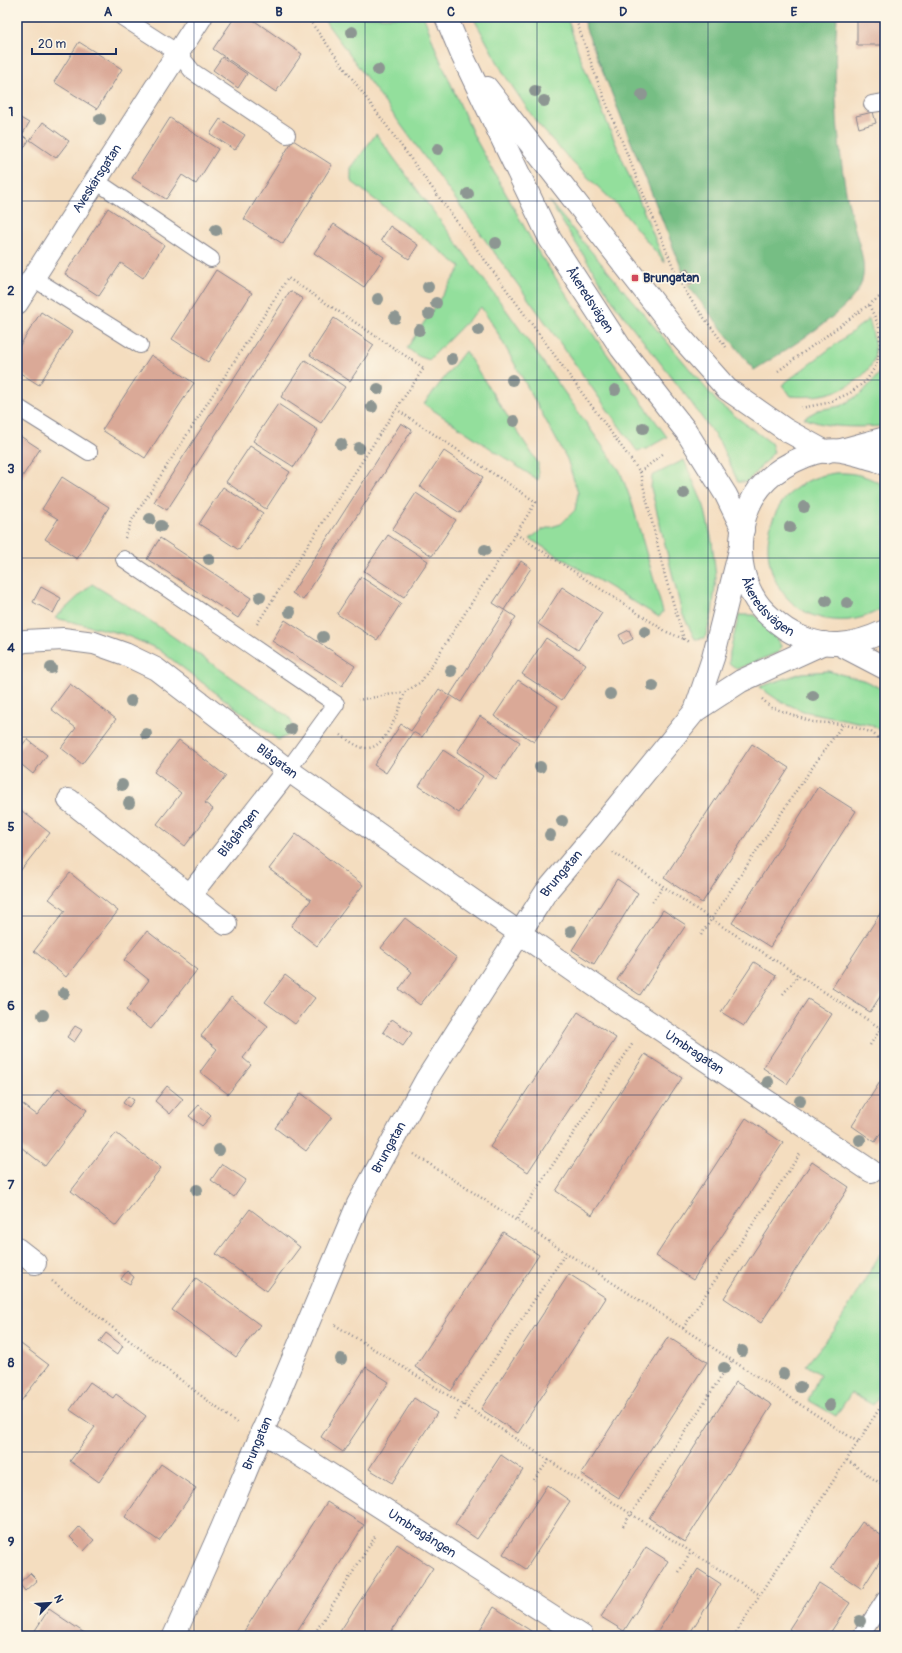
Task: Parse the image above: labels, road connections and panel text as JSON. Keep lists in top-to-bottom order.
{
  "streets": {
    "street": [
      "Aveskärsgatan",
      "Åkeredsvägen",
      "Blågatan",
      "Blågången",
      "Brungatan",
      "Umbragatan",
      "Umbragången"
    ]
  },
  "crossings": [
    ["Åkeredsvägen", "Brungatan"],
    ["Blågatan", "Blågången"],
    ["Blågatan", "Brungatan"],
    ["Blågatan", "Umbragatan"],
    ["Brungatan", "Umbragatan"],
    ["Brungatan", "Umbragången"]
  ],
  "places": {
    "transit": ["Brungatan"]
  },
  "scale_bar": "20 m",
  "north": "top right",
  "grid": {
    "columns": [
      "A",
      "B",
      "C",
      "D",
      "E"
    ],
    "rows": [
      "1",
      "2",
      "3",
      "4",
      "5",
      "6",
      "7",
      "8",
      "9"
    ]
  }
}
